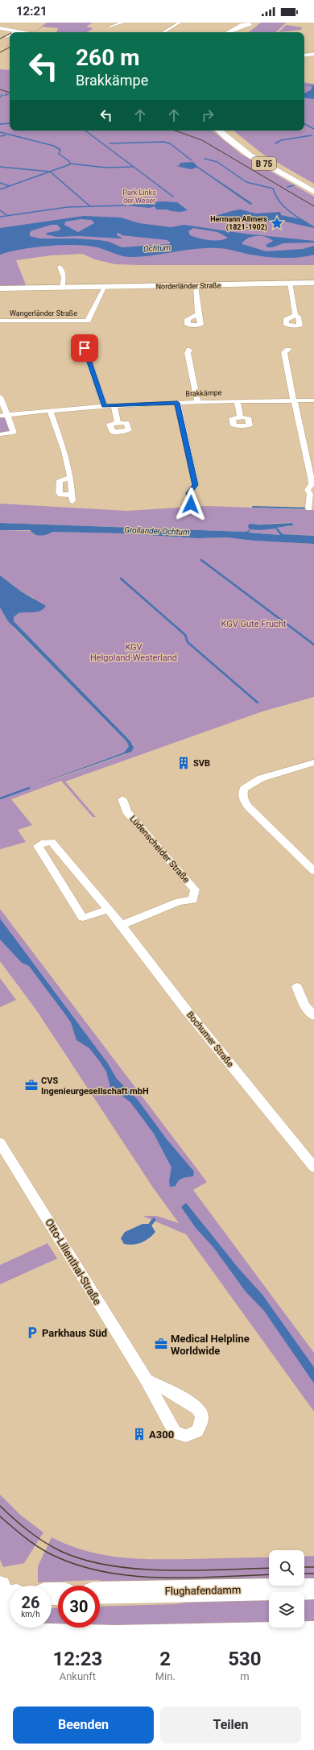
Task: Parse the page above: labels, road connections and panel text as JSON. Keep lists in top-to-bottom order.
{
  "streets": {
    "highway": ["B 75"],
    "main road": ["Flughafendamm"],
    "street": [
      "Norderländer Straße",
      "Wangerländer Straße",
      "Brakkämpe",
      "Lüdenscheider Straße",
      "Bochumer Straße",
      "Otto-Lilienthal-Straße"
    ]
  },
  "crossings": [
    ["Norderländer Straße", "Wangerländer Straße"],
    ["Lüdenscheider Straße", "Bochumer Straße"]
  ],
  "water": ["Ochtum", "Grollander Ochtum"],
  "parks": ["Park Links der Weser", "KGV Gute Frucht", "KGV Helgoland-Westerland"],
  "places": {
    "place": ["Hermann Allmers (1821-1902)"],
    "building": ["SVB", "A300"],
    "office": ["CVS Ingenieurgesellschaft mbH", "Medical Helpline Worldwide"],
    "parking": ["Parkhaus Süd"]
  },
  "page": {
    "status": "12:21",
    "turn": ["260 m", "Brakkämpe"],
    "speed": "26 km/h",
    "limit": "30",
    "eta": [
      "12:23",
      "Ankunft",
      "2",
      "Min.",
      "530",
      "m"
    ],
    "buttons": ["Beenden", "Teilen"]
  }
}
